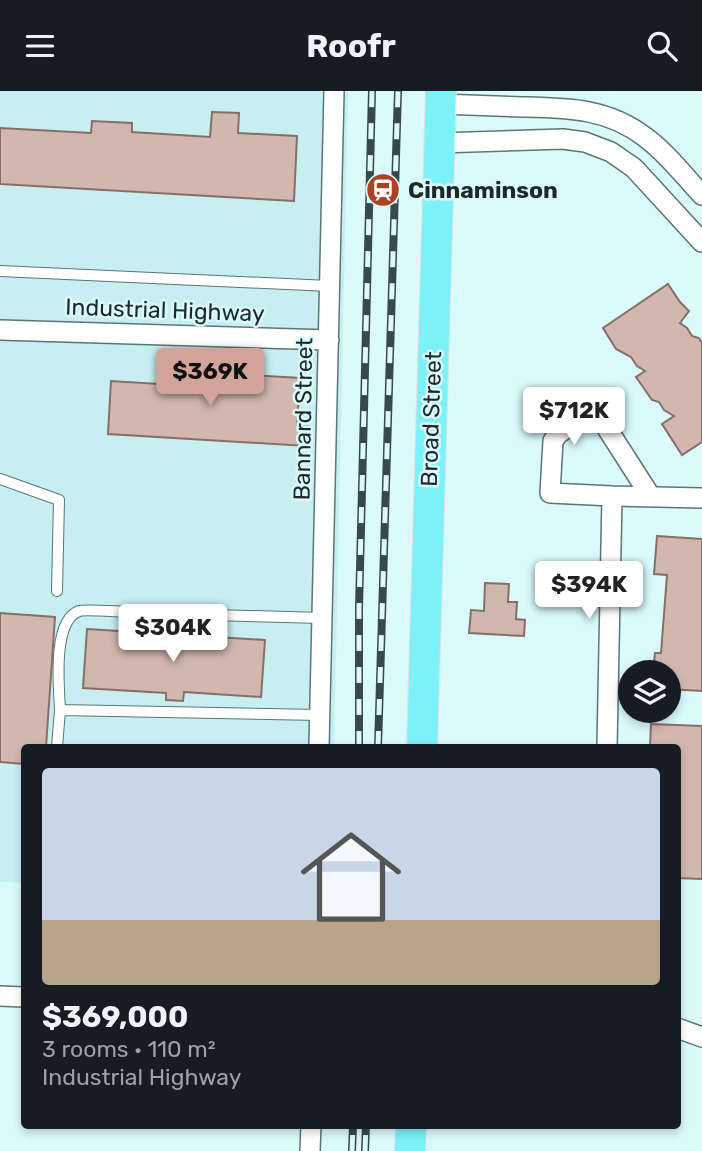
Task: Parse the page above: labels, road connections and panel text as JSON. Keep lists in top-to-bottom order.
{
  "streets": {
    "main road": ["Broad Street"],
    "street": ["Industrial Highway", "Bannard Street"]
  },
  "crossings": [
    ["Industrial Highway", "Bannard Street"]
  ],
  "places": {
    "station": ["Cinnaminson"]
  },
  "page": {
    "header": "Roofr",
    "price": [
      "$369K",
      "$712K",
      "$394K",
      "$304K"
    ],
    "list": [
      {
        "name": "$369,000",
        "note": "3 rooms · 110 m² · Industrial Highway"
      }
    ]
  }
}
